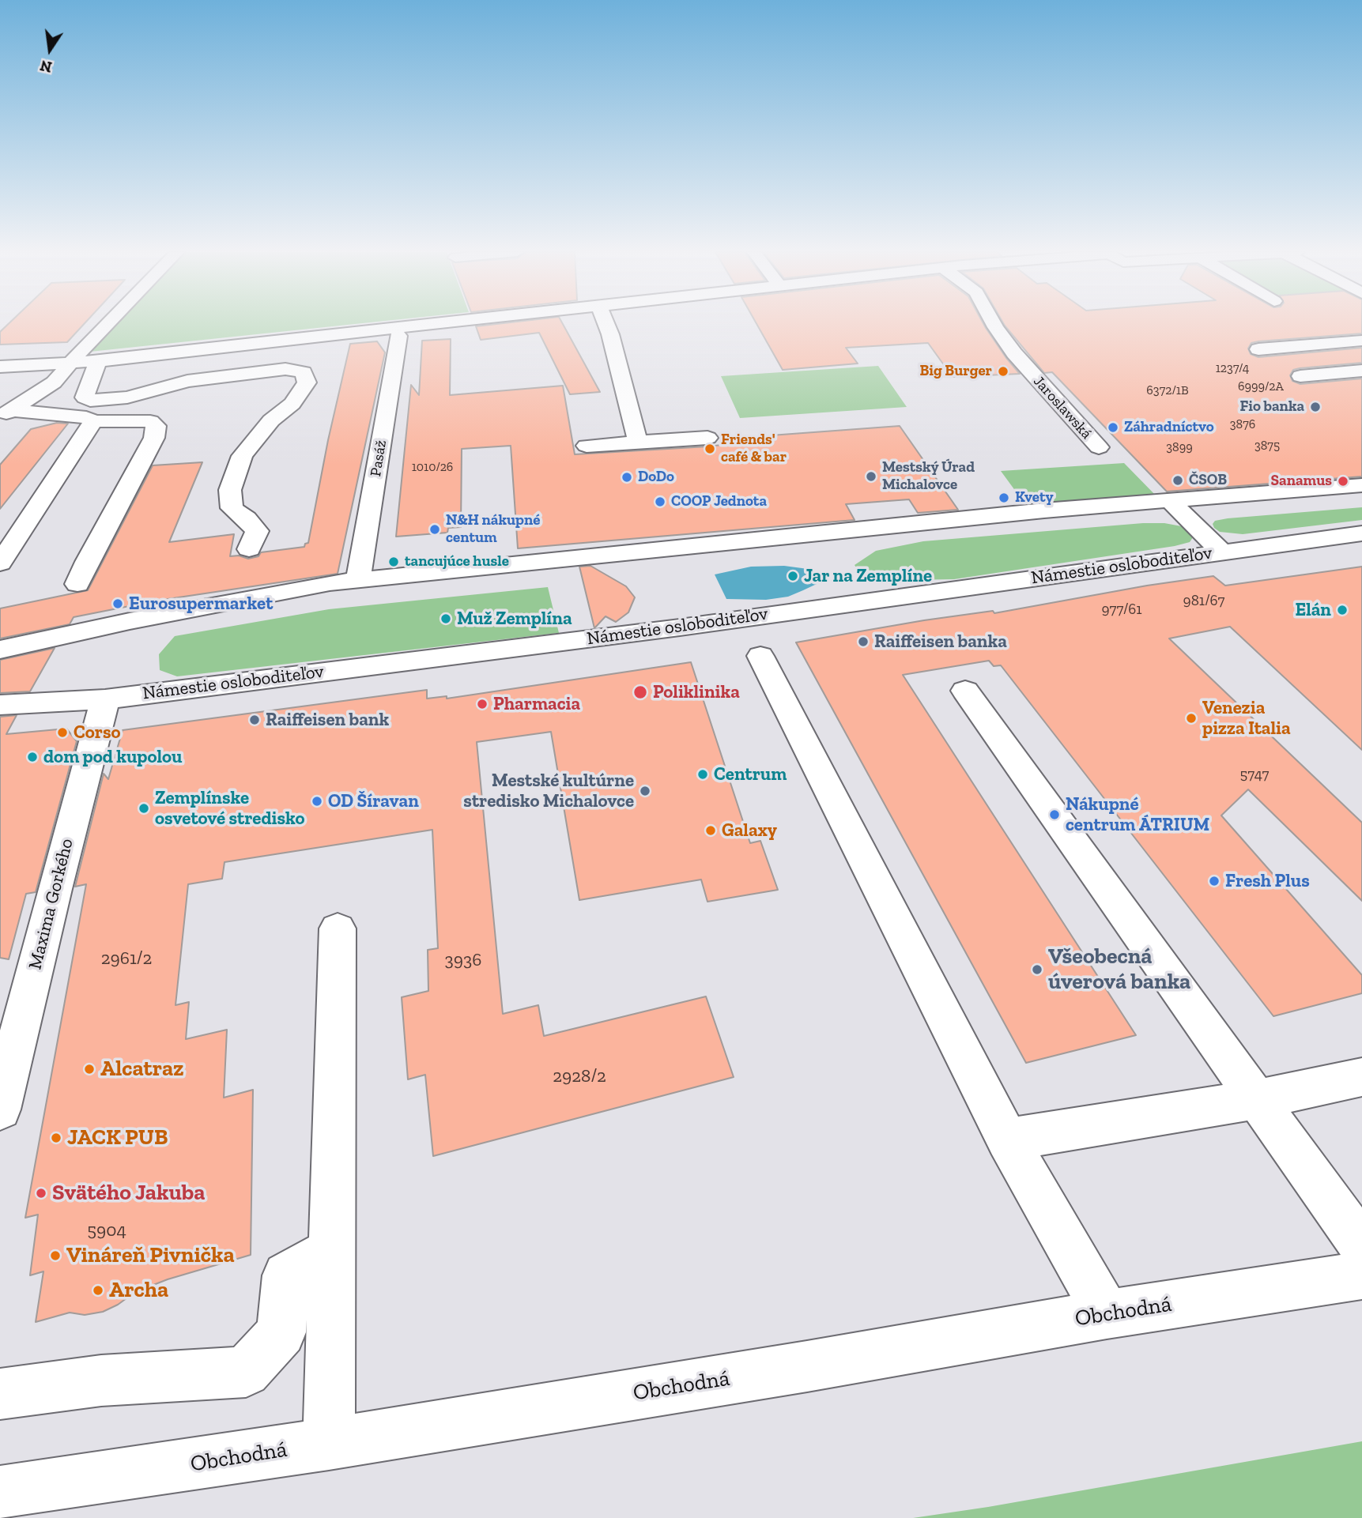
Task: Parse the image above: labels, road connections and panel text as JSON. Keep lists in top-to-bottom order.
{
  "streets": {
    "street": [
      "Jaroslawská",
      "Pasáž",
      "Námestie osloboditeľov",
      "Maxima Gorkého",
      "Obchodná"
    ]
  },
  "crossings": [
    ["Námestie osloboditeľov", "Maxima Gorkého"]
  ],
  "places": [
    "Big Burger",
    "Fio banka",
    "Záhradníctvo",
    "Friends' café & bar",
    "Mestský Úrad Michalovce",
    "DoDo",
    "ČSOB",
    "Sanamus",
    "Kvety",
    "COOP Jednota",
    "N&H nákupné centum",
    "tancujúce husle",
    "Jar na Zemplíne",
    "Eurosupermarket",
    "Elán",
    "Muž Zemplína",
    "Raiffeisen banka",
    "Poliklinika",
    "Pharmacia",
    "Venezia pizza Italia",
    "Raiffeisen bank",
    "Corso",
    "dom pod kupolou",
    "Centrum",
    "Mestské kultúrne stredisko Michalovce",
    "OD Šíravan",
    "Zemplínske osvetové stredisko",
    "Nákupné centrum ÁTRIUM",
    "Galaxy",
    "Fresh Plus",
    "Všeobecná úverová banka",
    "Alcatraz",
    "JACK PUB",
    "Svätého Jakuba",
    "Vináreň Pivnička",
    "Archa"
  ],
  "house_numbers": [
    "1237/4",
    "6999/2A",
    "6372/1B",
    "3876",
    "3875",
    "3899",
    "1010/26",
    "981/67",
    "977/61",
    "5747",
    "2961/2",
    "3936",
    "2928/2",
    "5904"
  ],
  "north": "bottom"
}
